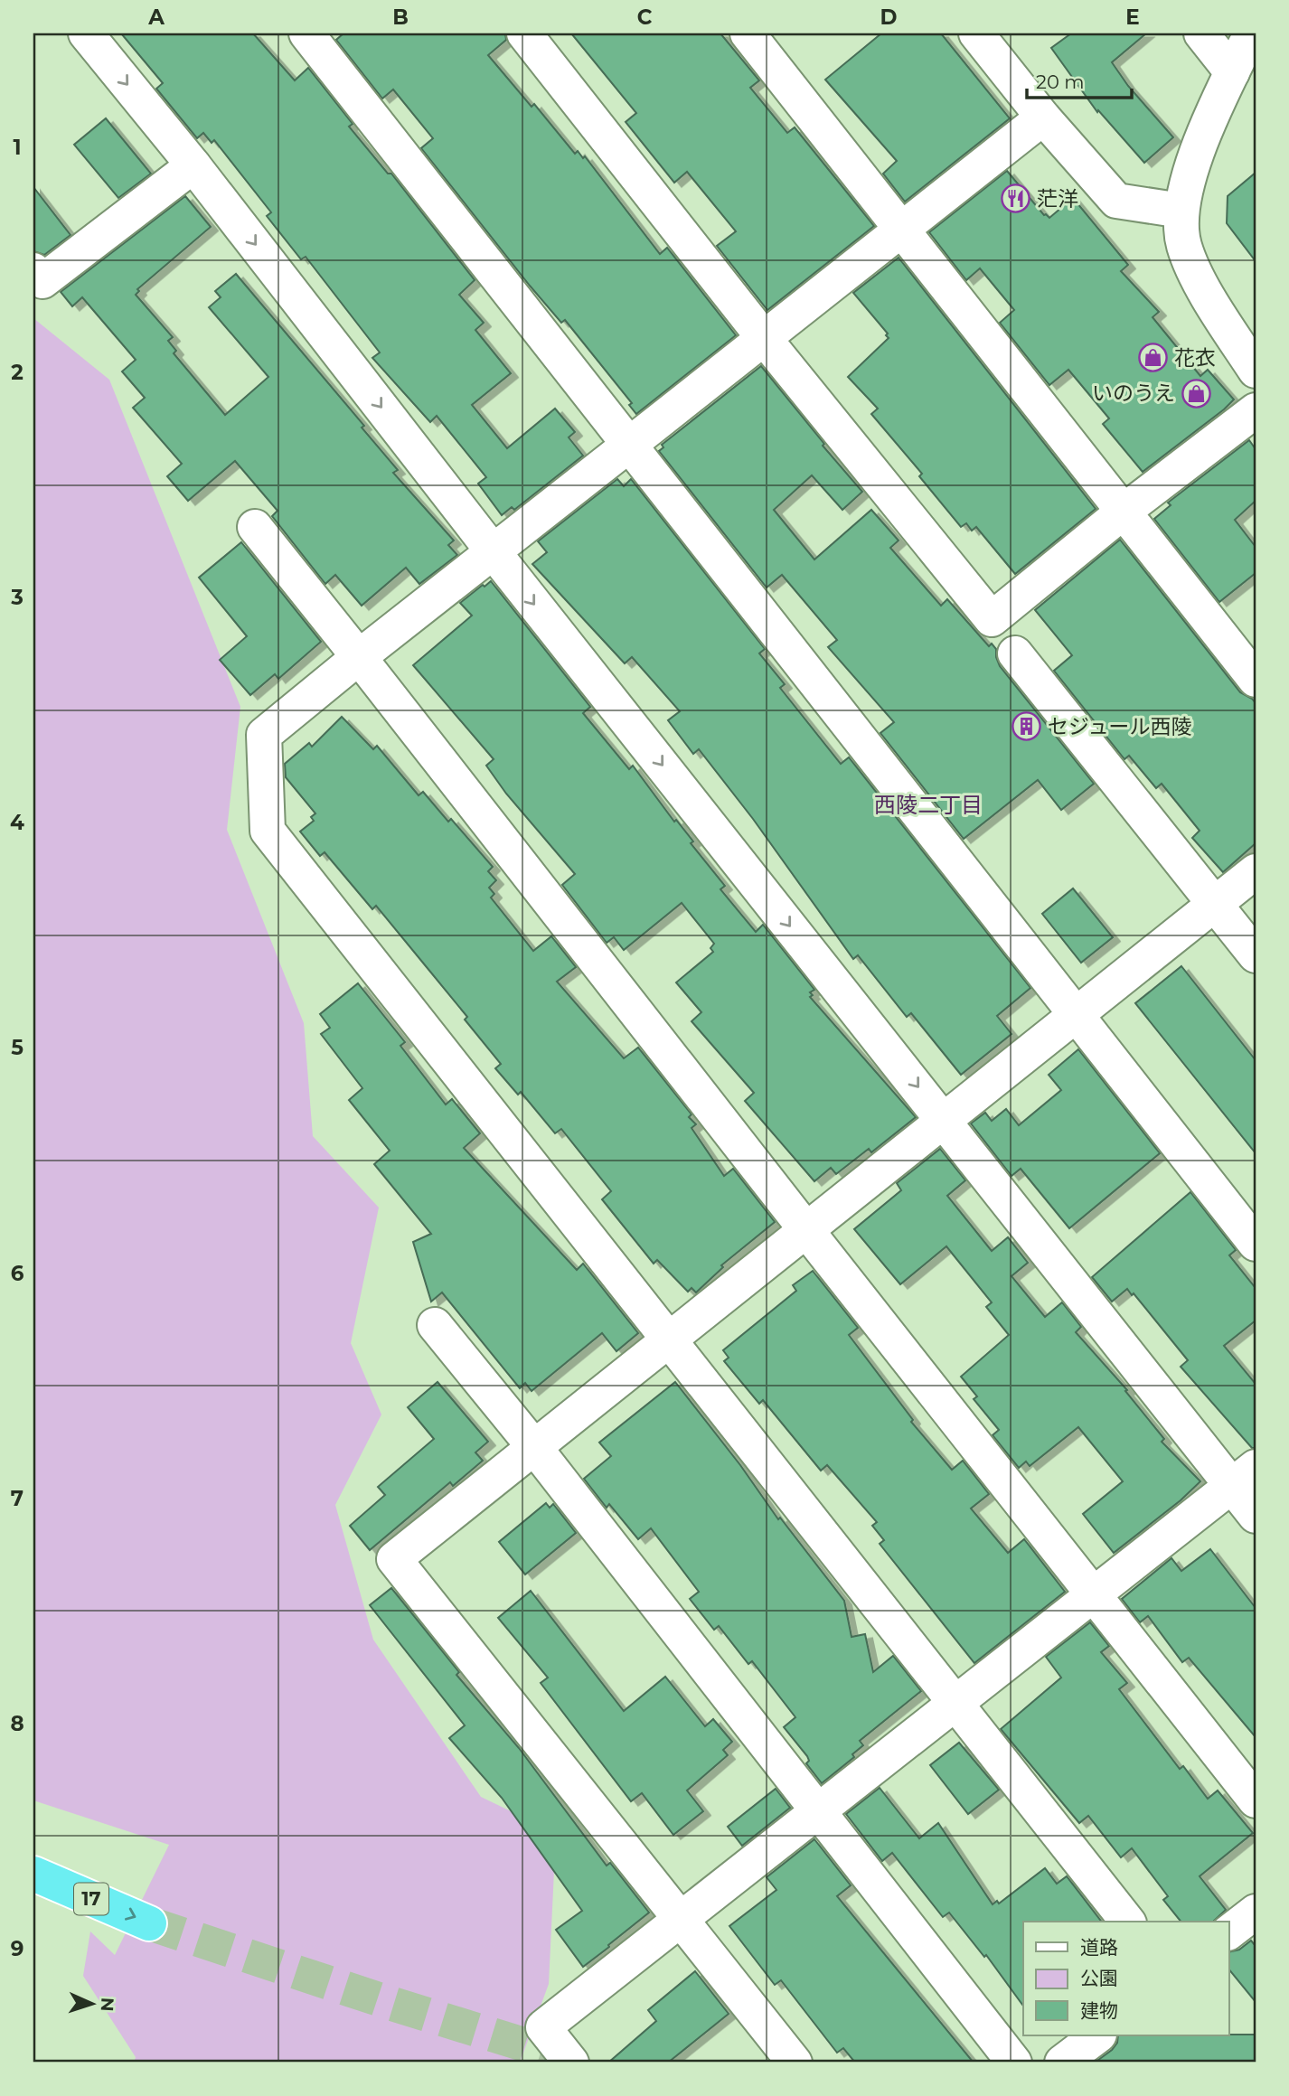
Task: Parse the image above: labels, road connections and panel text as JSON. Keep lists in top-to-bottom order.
{
  "streets": {
    "highway": ["17"]
  },
  "districts": ["西陵二丁目"],
  "places": {
    "restaurant": ["茫洋"],
    "shop": ["花衣", "いのうえ"],
    "building": ["セジュール西陵"]
  },
  "legend": ["道路", "公園", "建物"],
  "scale_bar": "20 m",
  "north": "right",
  "grid": {
    "columns": [
      "A",
      "B",
      "C",
      "D",
      "E"
    ],
    "rows": [
      "1",
      "2",
      "3",
      "4",
      "5",
      "6",
      "7",
      "8",
      "9"
    ]
  }
}
